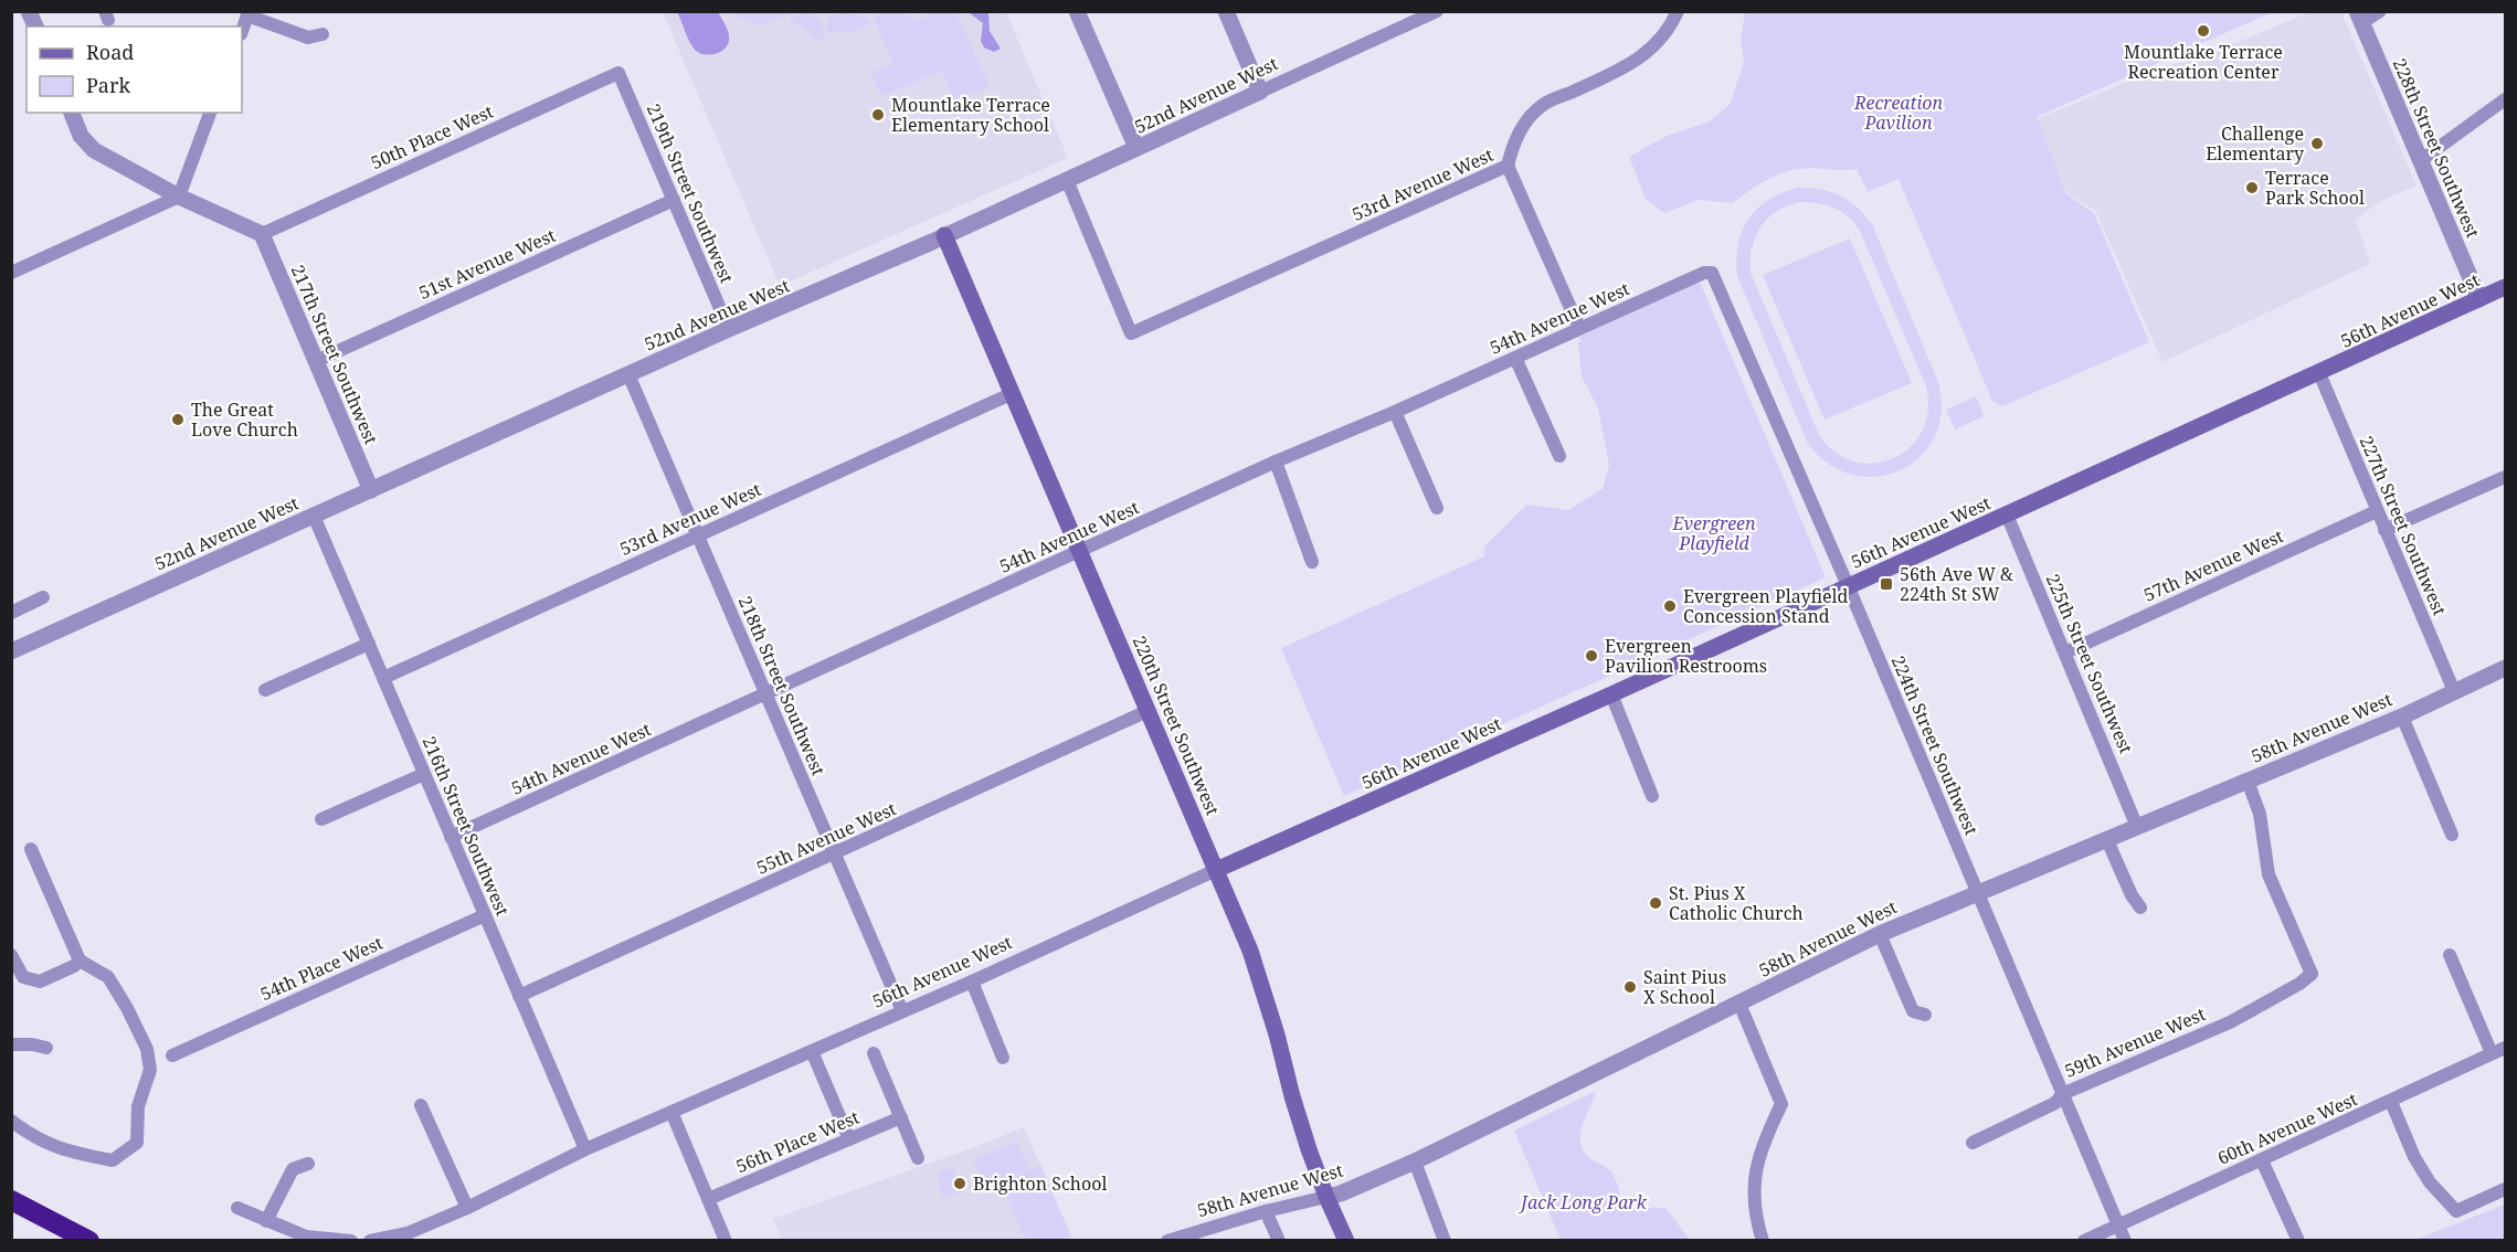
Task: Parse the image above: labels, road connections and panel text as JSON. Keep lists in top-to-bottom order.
{
  "streets": {
    "main road": ["56th Avenue West", "220th Street Southwest"],
    "street": [
      "52nd Avenue West",
      "50th Place West",
      "228th Street Southwest",
      "53rd Avenue West",
      "219th Street Southwest",
      "51st Avenue West",
      "54th Avenue West",
      "217th Street Southwest",
      "227th Street Southwest",
      "57th Avenue West",
      "225th Street Southwest",
      "218th Street Southwest",
      "58th Avenue West",
      "224th Street Southwest",
      "216th Street Southwest",
      "55th Avenue West",
      "54th Place West",
      "59th Avenue West",
      "60th Avenue West",
      "56th Place West"
    ]
  },
  "crossings": [
    ["52nd Avenue West", "53rd Avenue West"],
    ["52nd Avenue West", "219th Street Southwest"],
    ["52nd Avenue West", "217th Street Southwest"],
    ["52nd Avenue West", "218th Street Southwest"],
    ["52nd Avenue West", "220th Street Southwest"],
    ["52nd Avenue West", "216th Street Southwest"],
    ["50th Place West", "219th Street Southwest"],
    ["50th Place West", "217th Street Southwest"],
    ["228th Street Southwest", "56th Avenue West"],
    ["53rd Avenue West", "218th Street Southwest"],
    ["53rd Avenue West", "220th Street Southwest"],
    ["53rd Avenue West", "216th Street Southwest"],
    ["219th Street Southwest", "51st Avenue West"],
    ["51st Avenue West", "217th Street Southwest"],
    ["56th Avenue West", "227th Street Southwest"],
    ["56th Avenue West", "225th Street Southwest"],
    ["56th Avenue West", "218th Street Southwest"],
    ["56th Avenue West", "220th Street Southwest"],
    ["56th Avenue West", "224th Street Southwest"],
    ["56th Avenue West", "216th Street Southwest"],
    ["54th Avenue West", "218th Street Southwest"],
    ["54th Avenue West", "220th Street Southwest"],
    ["54th Avenue West", "224th Street Southwest"],
    ["54th Avenue West", "216th Street Southwest"],
    ["227th Street Southwest", "57th Avenue West"],
    ["227th Street Southwest", "58th Avenue West"],
    ["57th Avenue West", "225th Street Southwest"],
    ["225th Street Southwest", "58th Avenue West"],
    ["218th Street Southwest", "55th Avenue West"],
    ["220th Street Southwest", "58th Avenue West"],
    ["220th Street Southwest", "55th Avenue West"],
    ["58th Avenue West", "224th Street Southwest"],
    ["58th Avenue West", "59th Avenue West"],
    ["224th Street Southwest", "59th Avenue West"],
    ["224th Street Southwest", "60th Avenue West"],
    ["216th Street Southwest", "55th Avenue West"],
    ["216th Street Southwest", "54th Place West"]
  ],
  "parks": ["Recreation Pavilion", "Evergreen Playfield", "Jack Long Park"],
  "places": {
    "other": [
      "Mountlake Terrace Recreation Center",
      "Mountlake Terrace Elementary School",
      "Challenge Elementary",
      "Terrace Park School",
      "The Great Love Church",
      "Evergreen Playfield Concession Stand",
      "Evergreen Pavilion Restrooms",
      "St. Pius X Catholic Church",
      "Saint Pius X School",
      "Brighton School"
    ],
    "transit": ["56th Ave W & 224th St SW"]
  },
  "legend": ["Road", "Park"]
}
